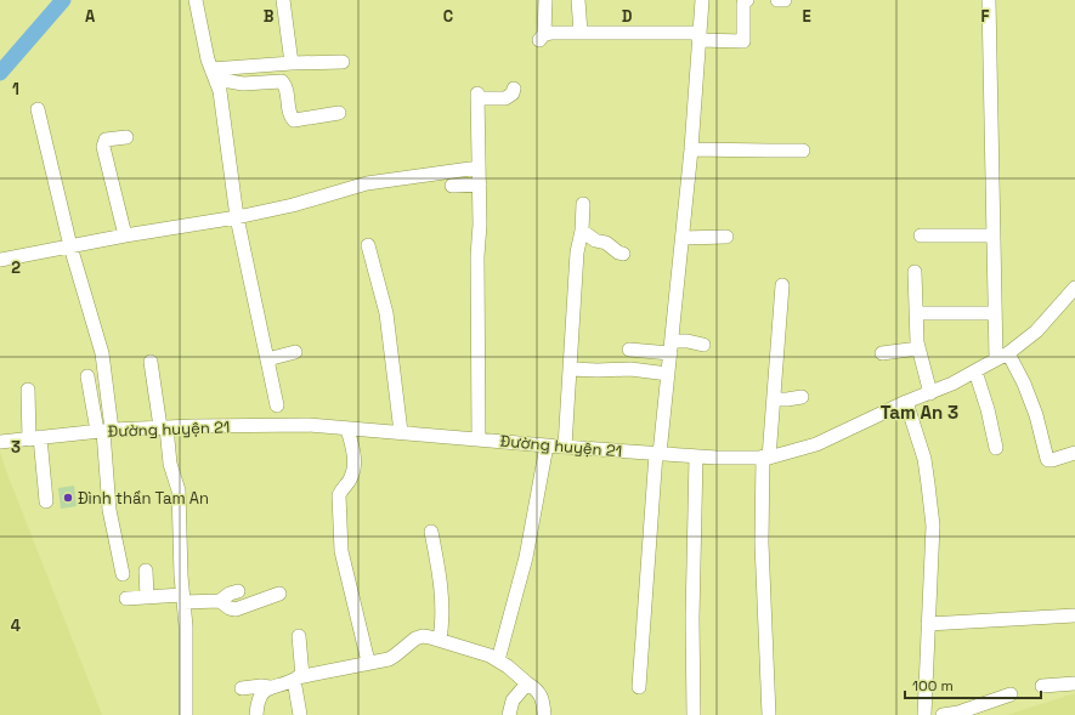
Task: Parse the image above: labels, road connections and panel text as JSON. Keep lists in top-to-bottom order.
{
  "streets": {
    "street": ["Đường huyện 21"]
  },
  "districts": ["Tam An 3"],
  "places": ["Đình thần Tam An"],
  "scale_bar": "100 m",
  "grid": {
    "columns": [
      "A",
      "B",
      "C",
      "D",
      "E",
      "F"
    ],
    "rows": [
      "1",
      "2",
      "3",
      "4"
    ]
  }
}
